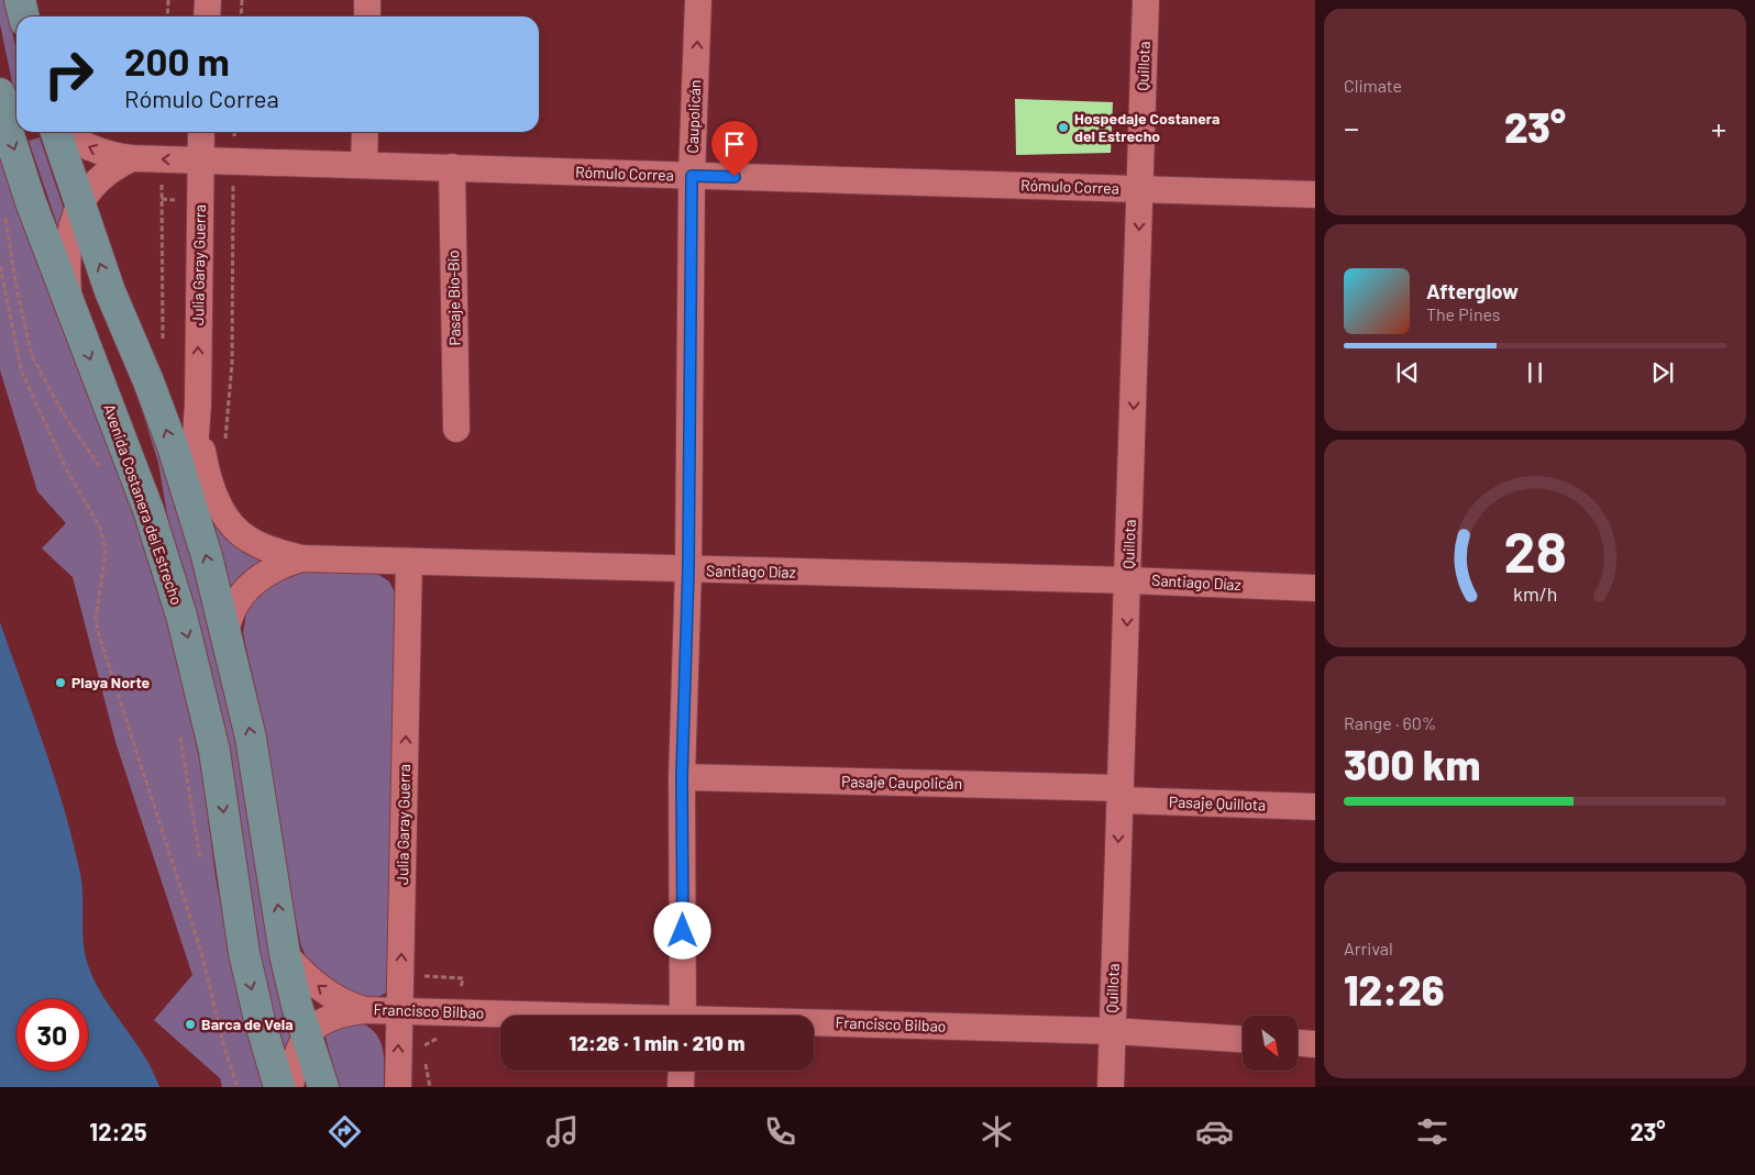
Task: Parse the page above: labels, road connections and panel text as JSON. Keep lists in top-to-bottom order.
{
  "streets": {
    "main road": ["Avenida Costanera del Estrecho"],
    "street": [
      "Quillota",
      "Caupolicán",
      "Rómulo Correa",
      "Julia Garay Guerra",
      "Pasaje Bío-Bío",
      "Santiago Díaz",
      "Pasaje Caupolicán",
      "Pasaje Quillota",
      "Francisco Bilbao"
    ]
  },
  "crossings": [
    ["Quillota", "Rómulo Correa"],
    ["Quillota", "Santiago Díaz"],
    ["Quillota", "Pasaje Caupolicán"],
    ["Quillota", "Pasaje Quillota"],
    ["Quillota", "Francisco Bilbao"],
    ["Caupolicán", "Rómulo Correa"],
    ["Caupolicán", "Santiago Díaz"],
    ["Caupolicán", "Pasaje Caupolicán"],
    ["Rómulo Correa", "Julia Garay Guerra"],
    ["Rómulo Correa", "Pasaje Bío-Bío"],
    ["Julia Garay Guerra", "Santiago Díaz"],
    ["Julia Garay Guerra", "Francisco Bilbao"],
    ["Pasaje Caupolicán", "Pasaje Quillota"]
  ],
  "one_way": ["Quillota", "Julia Garay Guerra"],
  "places": ["Hospedaje Costanera del Estrecho", "Playa Norte", "Barca de Vela"],
  "north": "bottom right",
  "page": {
    "tile": [
      "Climate",
      ["Range · 60%", "300 km"],
      ["Arrival", "12:26"]
    ],
    "turn": ["200 m", "Rómulo Correa"],
    "heat": ["−", "23°", "+"],
    "song": ["Afterglow", "The Pines"],
    "limit": "30",
    "trip": "12:26 · 1 min · 210 m",
    "tabs": ["12:25", "23°"],
    "gauge": ["28", "km/h"]
  }
}
